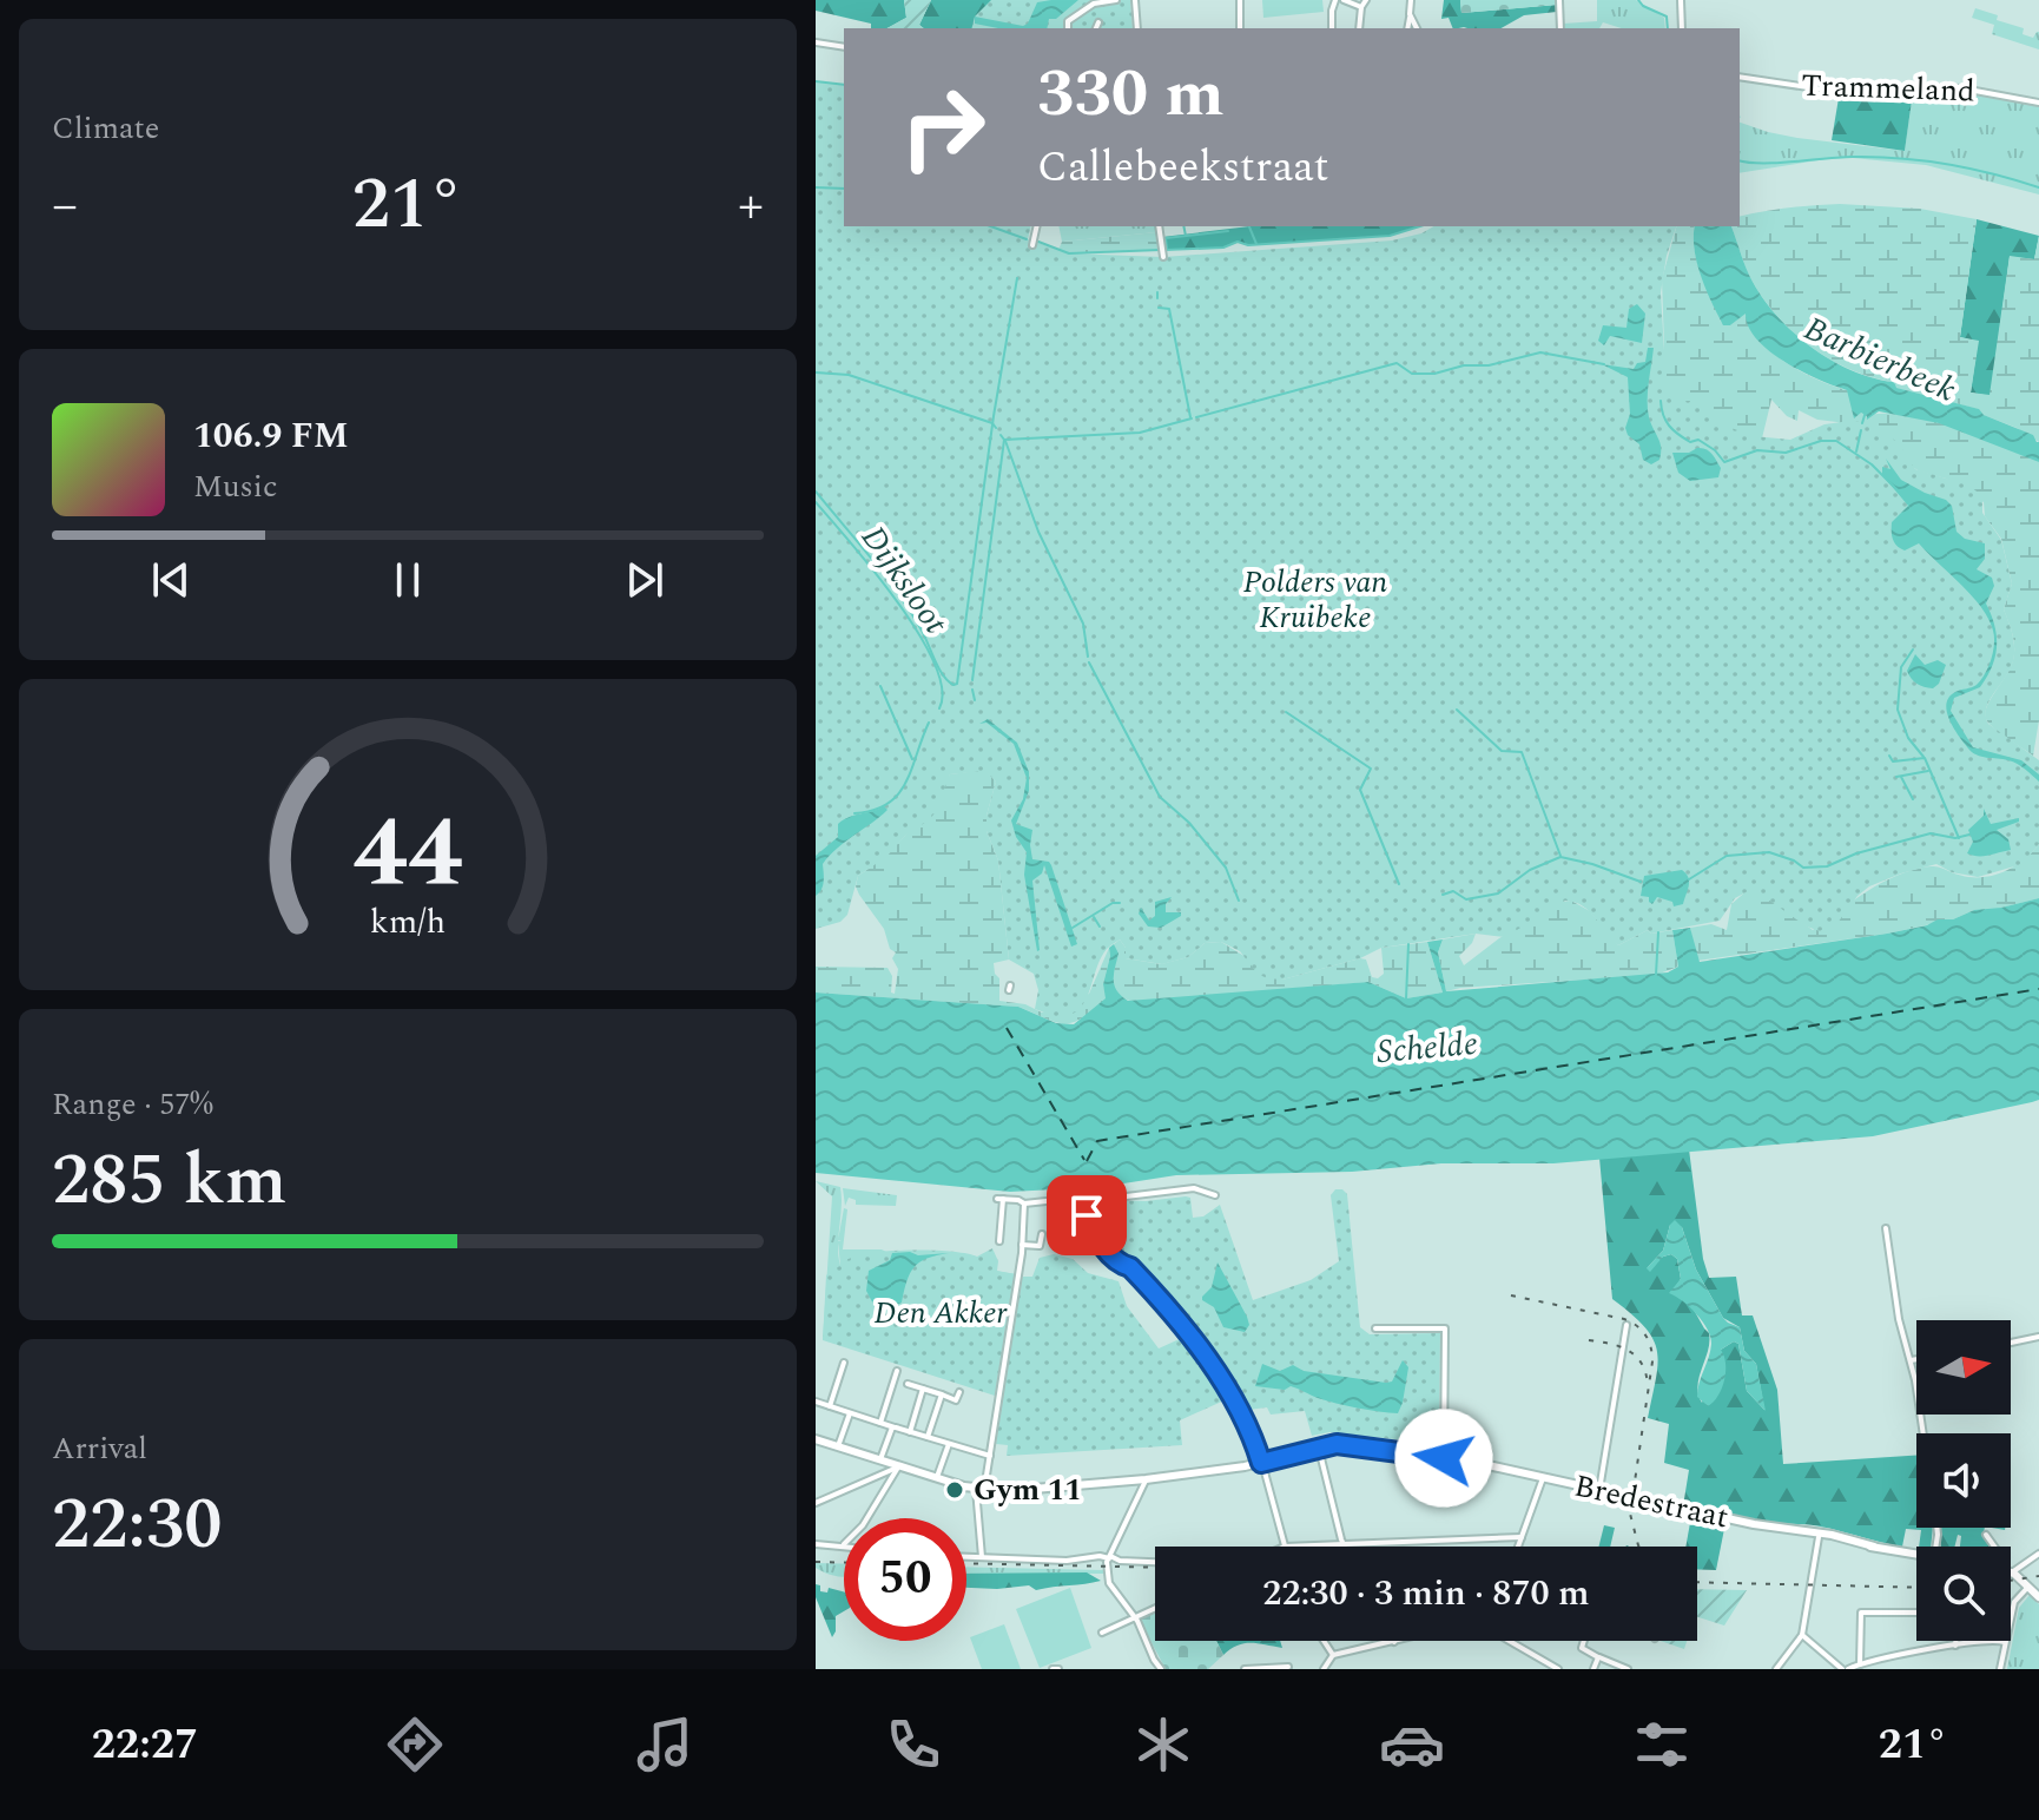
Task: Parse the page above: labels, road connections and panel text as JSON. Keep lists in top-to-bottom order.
{
  "streets": {
    "main road": ["Bredestraat"],
    "street": ["Trammeland"]
  },
  "water": ["Barbierbeek", "Dijksloot", "Schelde"],
  "parks": ["Polders van Kruibeke", "Den Akker"],
  "places": ["Gym 11"],
  "north": "right",
  "page": {
    "tile": [
      "Climate",
      ["Range · 57%", "285 km"],
      ["Arrival", "22:30"]
    ],
    "turn": ["330 m", "Callebeekstraat"],
    "heat": ["−", "21°", "+"],
    "song": ["106.9 FM", "Music"],
    "limit": "50",
    "trip": "22:30 · 3 min · 870 m",
    "tabs": ["22:27", "21°"],
    "gauge": ["44", "km/h"]
  }
}
